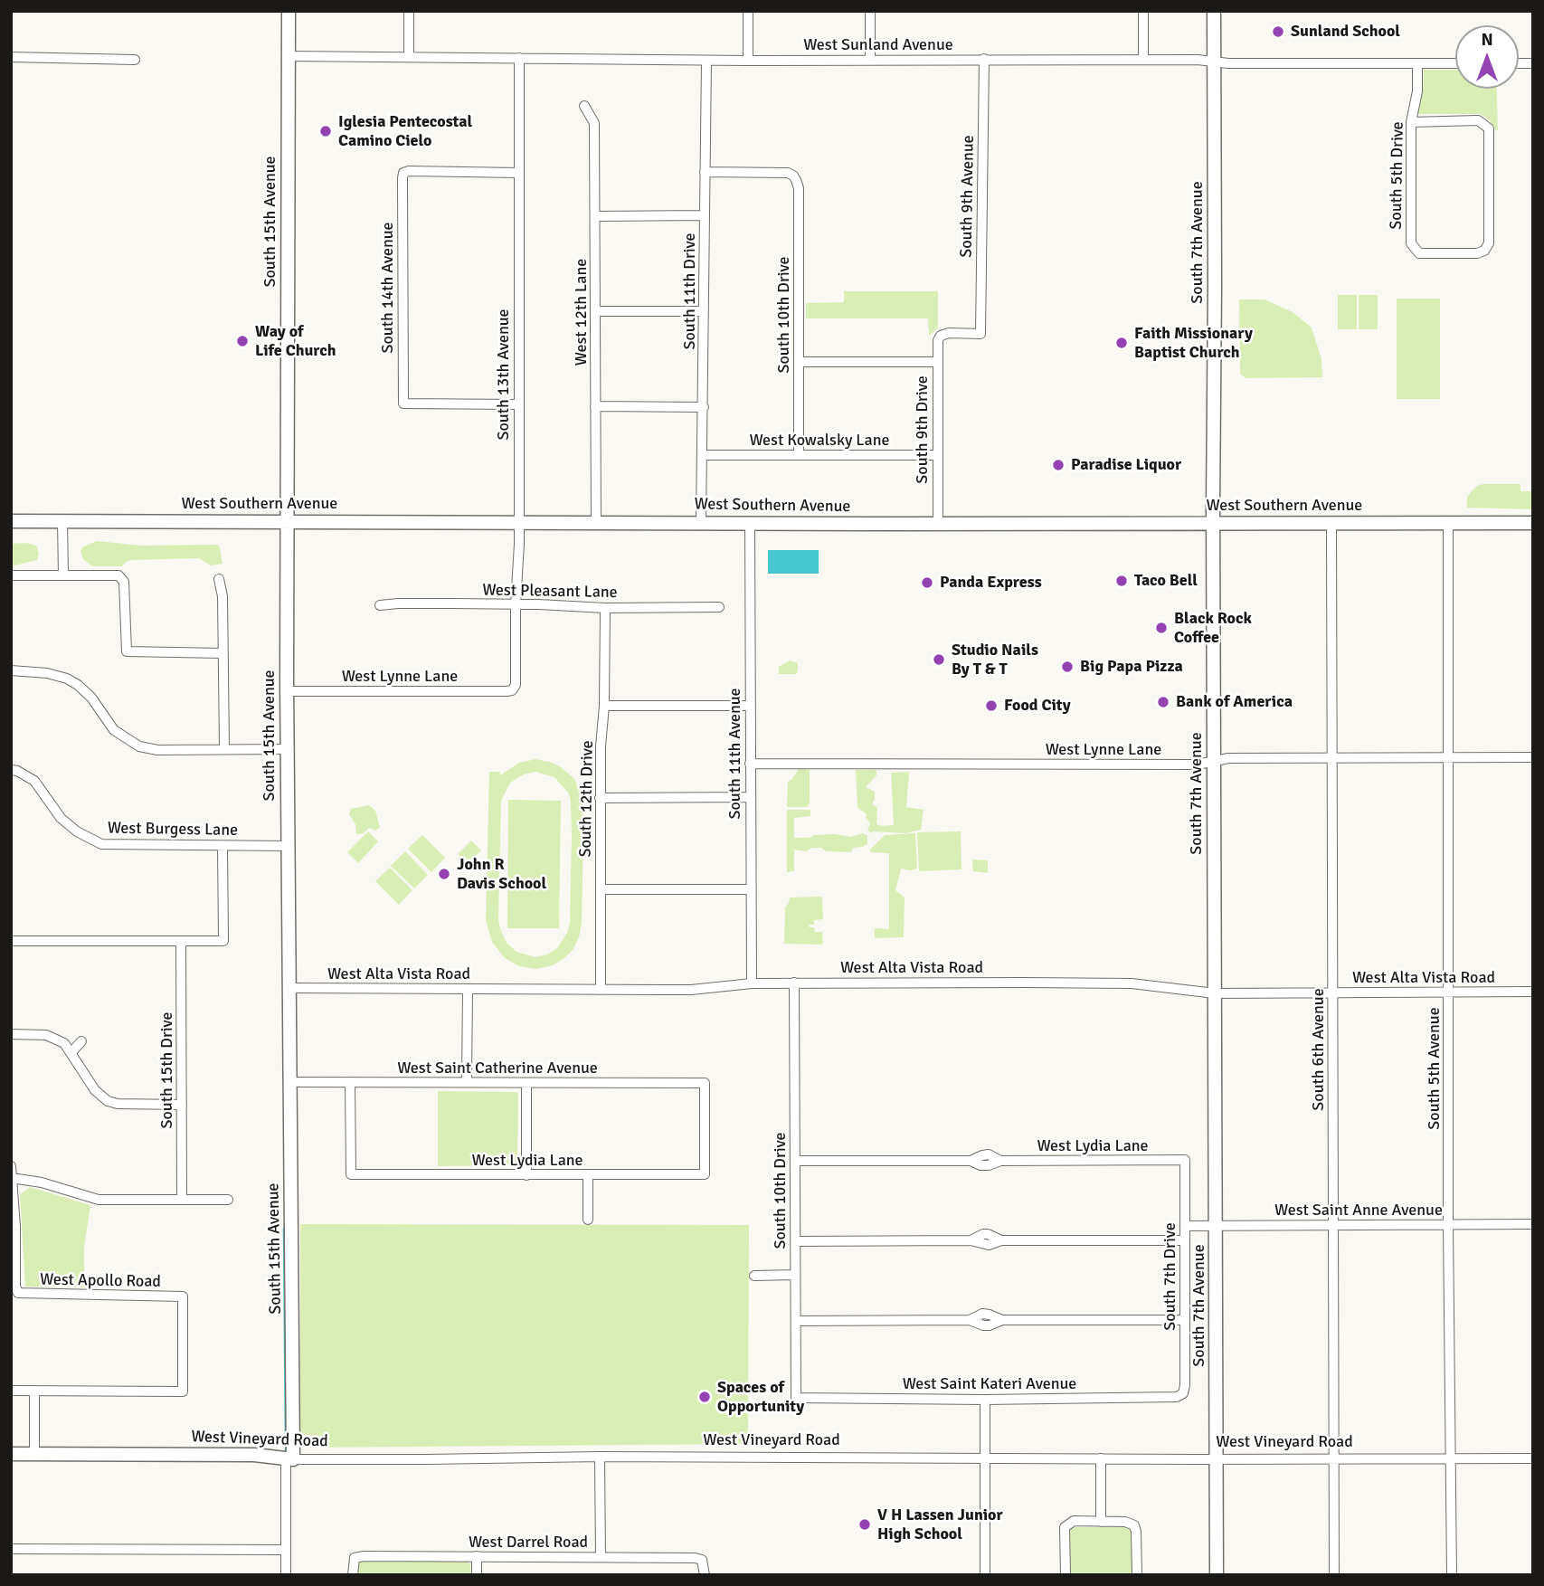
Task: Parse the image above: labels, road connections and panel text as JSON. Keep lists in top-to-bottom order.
{
  "streets": {
    "main road": [
      "South 15th Avenue",
      "South 7th Avenue",
      "West Southern Avenue",
      "West Vineyard Road"
    ],
    "street": [
      "West Sunland Avenue",
      "South 5th Drive",
      "South 9th Avenue",
      "South 14th Avenue",
      "South 11th Drive",
      "West 12th Lane",
      "South 10th Drive",
      "South 13th Avenue",
      "South 9th Drive",
      "West Kowalsky Lane",
      "West Pleasant Lane",
      "West Lynne Lane",
      "South 11th Avenue",
      "South 12th Drive",
      "West Burgess Lane",
      "West Alta Vista Road",
      "South 6th Avenue",
      "West Saint Catherine Avenue",
      "South 5th Avenue",
      "South 15th Drive",
      "West Lydia Lane",
      "West Saint Anne Avenue",
      "South 7th Drive",
      "West Apollo Road",
      "West Saint Kateri Avenue",
      "West Darrel Road"
    ]
  },
  "crossings": [
    ["West Sunland Avenue", "South 5th Drive"],
    ["West Sunland Avenue", "South 9th Avenue"],
    ["West Sunland Avenue", "South 15th Avenue"],
    ["West Sunland Avenue", "South 7th Avenue"],
    ["West Sunland Avenue", "South 11th Drive"],
    ["West Sunland Avenue", "South 13th Avenue"],
    ["South 9th Avenue", "South 9th Drive"],
    ["South 15th Avenue", "West Southern Avenue"],
    ["South 15th Avenue", "West Lynne Lane"],
    ["South 15th Avenue", "West Burgess Lane"],
    ["South 15th Avenue", "West Alta Vista Road"],
    ["South 15th Avenue", "West Saint Catherine Avenue"],
    ["South 15th Avenue", "West Vineyard Road"],
    ["South 7th Avenue", "West Southern Avenue"],
    ["South 7th Avenue", "West Lynne Lane"],
    ["South 7th Avenue", "West Alta Vista Road"],
    ["South 7th Avenue", "West Saint Anne Avenue"],
    ["South 7th Avenue", "West Vineyard Road"],
    ["South 14th Avenue", "South 13th Avenue"],
    ["South 11th Drive", "South 10th Drive"],
    ["South 11th Drive", "West Kowalsky Lane"],
    ["South 11th Drive", "West Southern Avenue"],
    ["West 12th Lane", "West Southern Avenue"],
    ["South 10th Drive", "West Kowalsky Lane"],
    ["South 10th Drive", "West Alta Vista Road"],
    ["South 10th Drive", "West Lydia Lane"],
    ["South 10th Drive", "West Saint Kateri Avenue"],
    ["South 13th Avenue", "West Southern Avenue"],
    ["South 13th Avenue", "West Pleasant Lane"],
    ["South 13th Avenue", "West Lynne Lane"],
    ["South 9th Drive", "West Kowalsky Lane"],
    ["South 9th Drive", "West Southern Avenue"],
    ["West Southern Avenue", "South 11th Avenue"],
    ["West Southern Avenue", "South 6th Avenue"],
    ["West Southern Avenue", "South 5th Avenue"],
    ["West Pleasant Lane", "South 12th Drive"],
    ["West Lynne Lane", "South 11th Avenue"],
    ["West Lynne Lane", "South 6th Avenue"],
    ["West Lynne Lane", "South 5th Avenue"],
    ["South 11th Avenue", "West Alta Vista Road"],
    ["South 12th Drive", "West Alta Vista Road"],
    ["West Alta Vista Road", "South 6th Avenue"],
    ["West Alta Vista Road", "South 5th Avenue"],
    ["South 6th Avenue", "West Saint Anne Avenue"],
    ["South 6th Avenue", "West Vineyard Road"],
    ["West Saint Catherine Avenue", "West Lydia Lane"],
    ["South 5th Avenue", "West Saint Anne Avenue"],
    ["South 5th Avenue", "West Vineyard Road"],
    ["West Lydia Lane", "South 7th Drive"],
    ["West Saint Anne Avenue", "South 7th Drive"],
    ["South 7th Drive", "West Saint Kateri Avenue"]
  ],
  "places": [
    "Sunland School",
    "Iglesia Pentecostal Camino Cielo",
    "Way of Life Church",
    "Faith Missionary Baptist Church",
    "Paradise Liquor",
    "Taco Bell",
    "Panda Express",
    "Black Rock Coffee",
    "Studio Nails By T & T",
    "Big Papa Pizza",
    "Bank of America",
    "Food City",
    "John R Davis School",
    "Spaces of Opportunity",
    "V H Lassen Junior High School"
  ],
  "north": "top"
}
